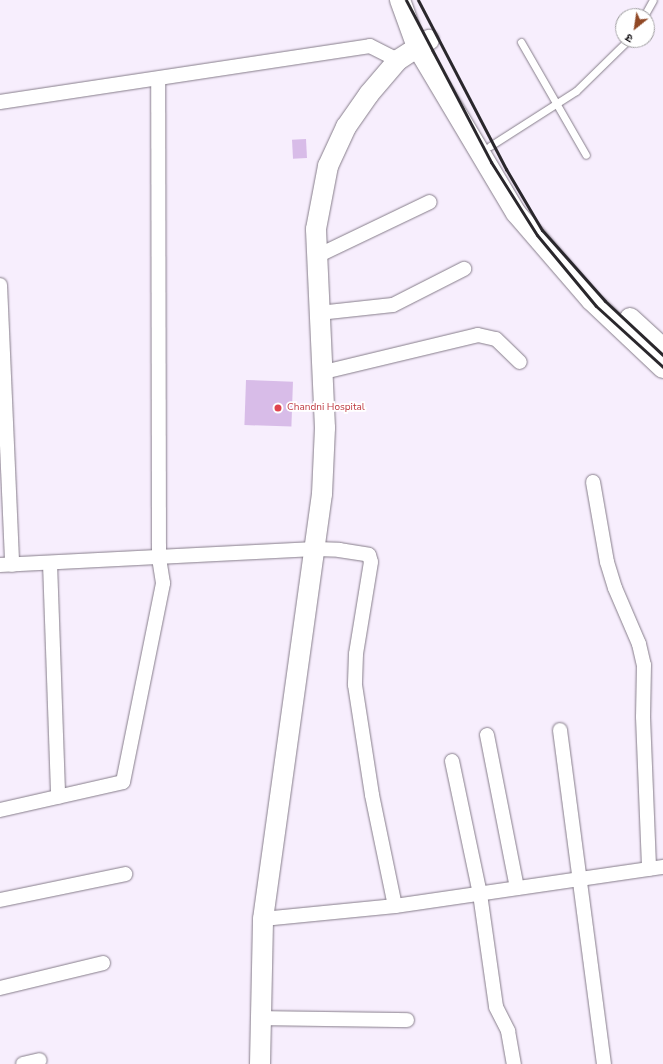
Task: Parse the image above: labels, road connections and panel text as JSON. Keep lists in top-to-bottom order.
{
  "places": ["Chandni Hospital"],
  "north": "bottom left"
}
